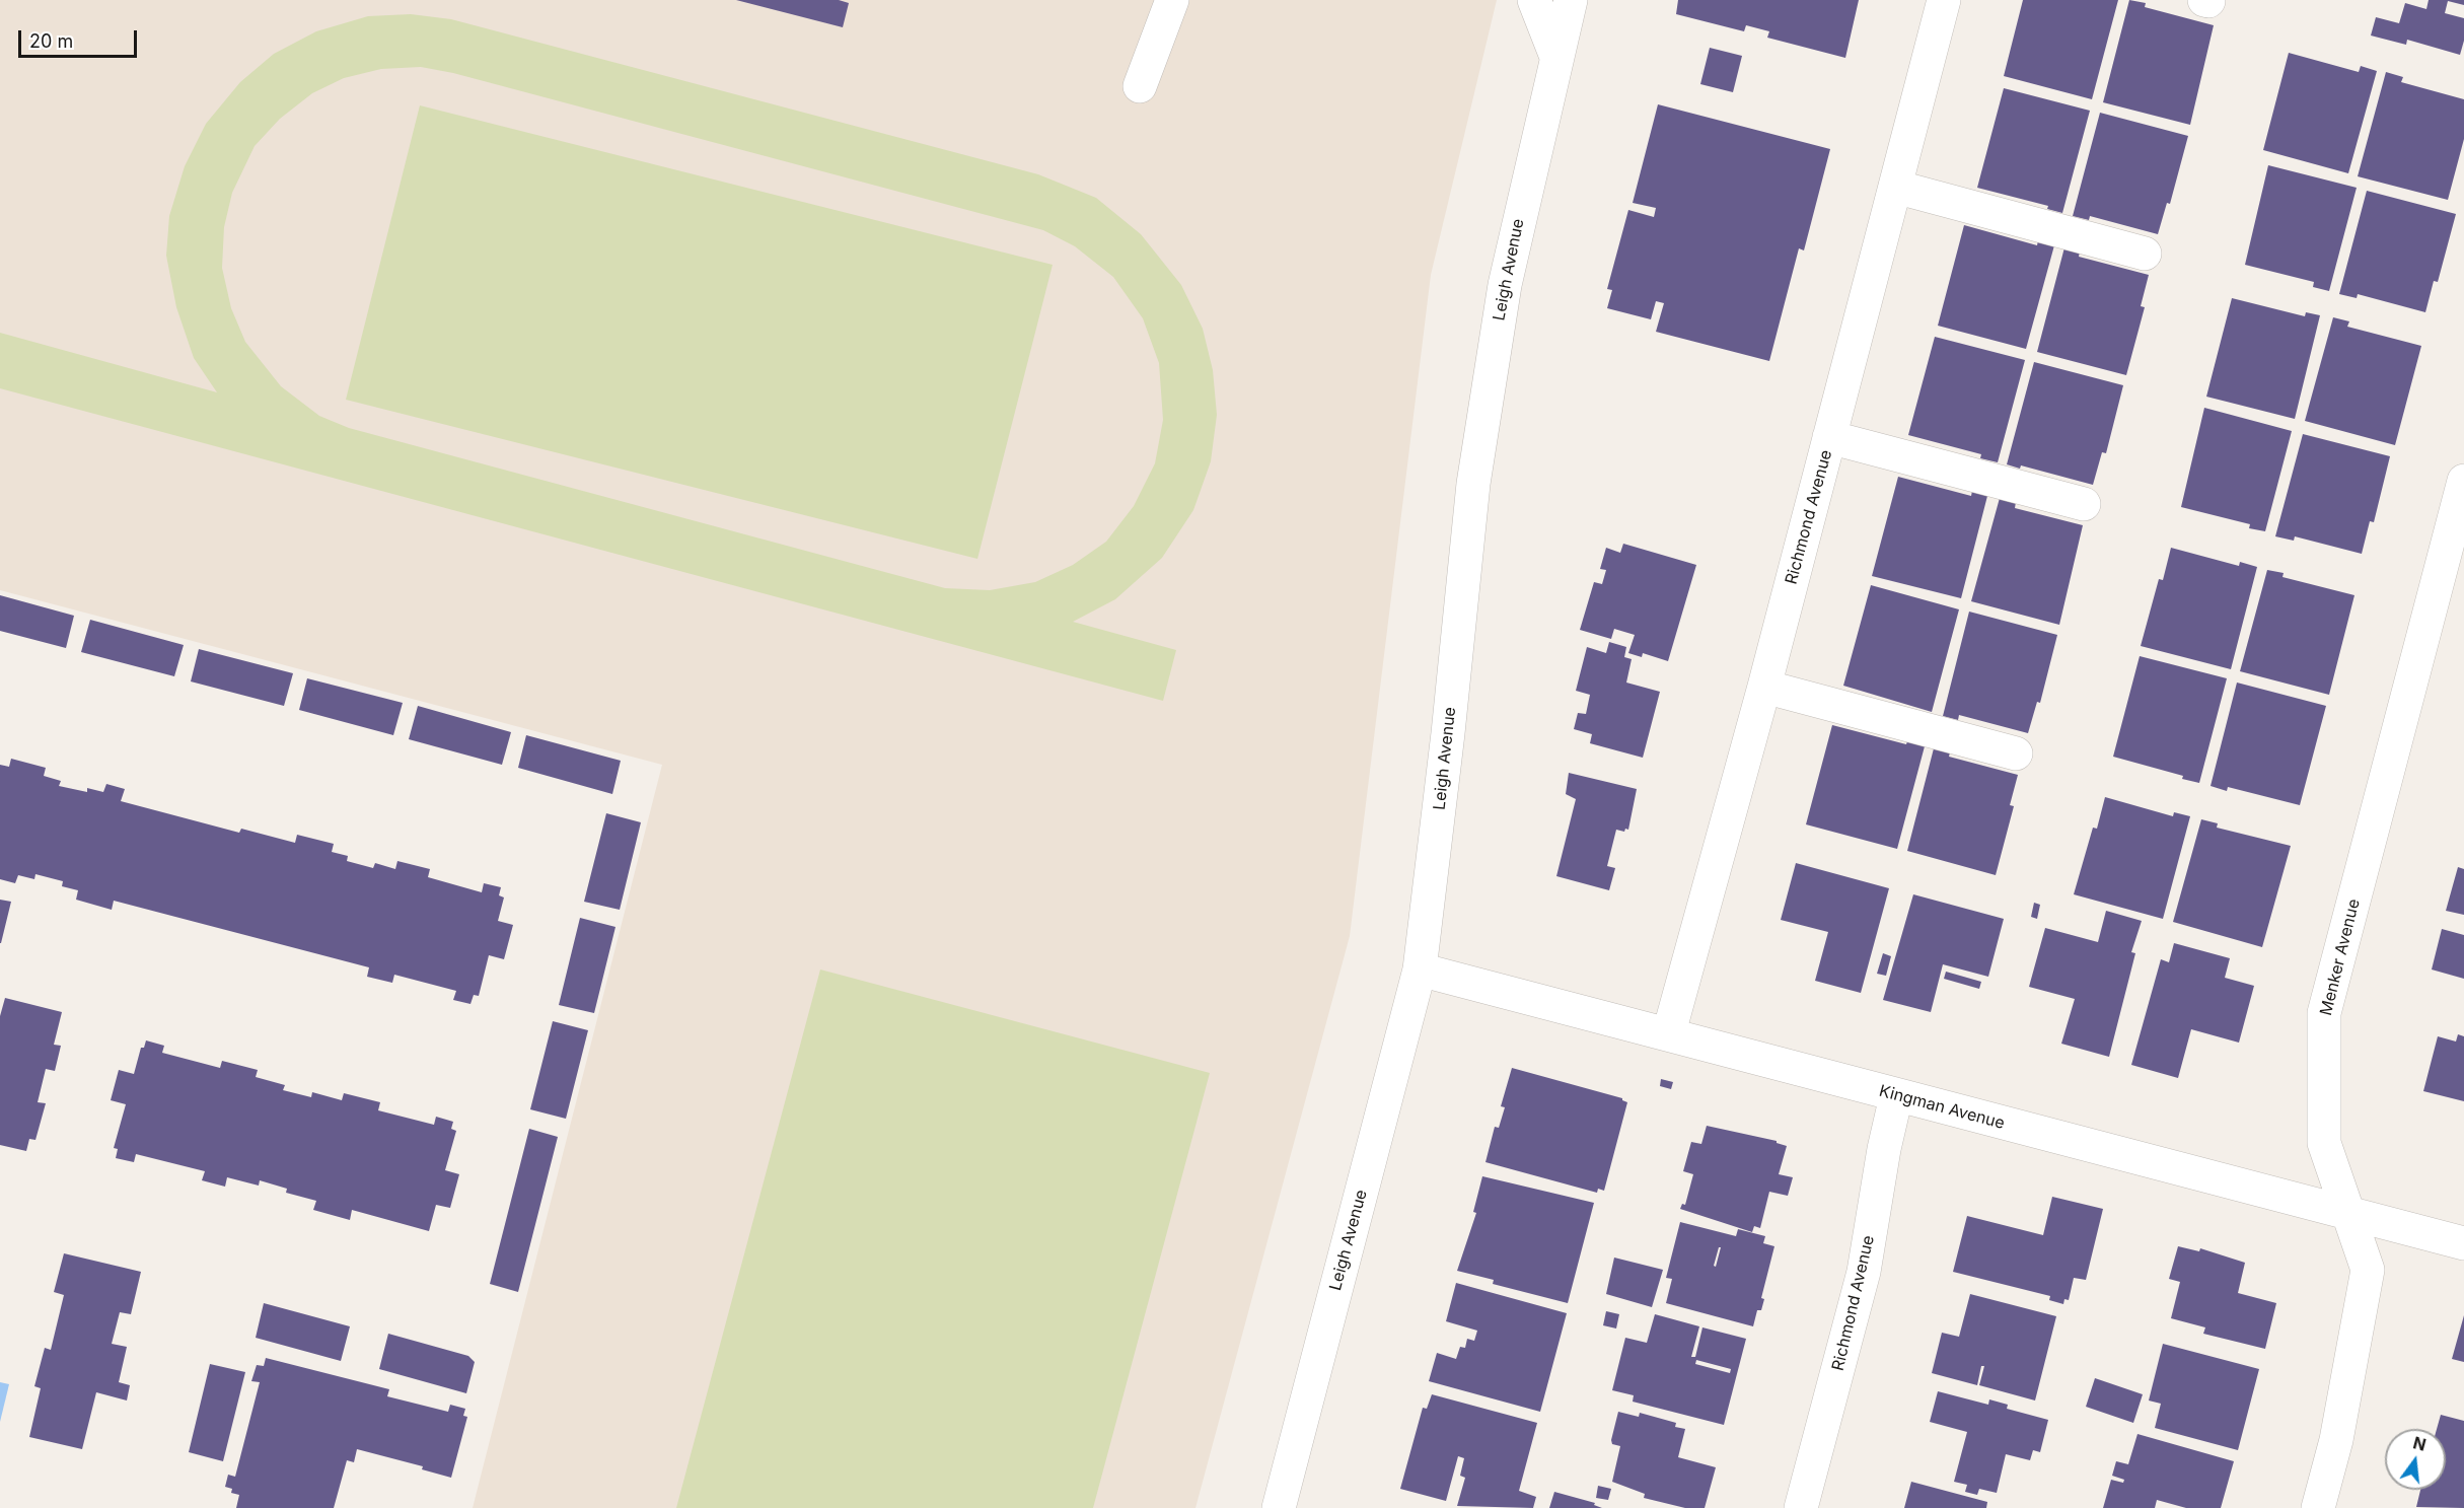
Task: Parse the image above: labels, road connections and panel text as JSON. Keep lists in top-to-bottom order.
{
  "streets": {
    "street": [
      "Leigh Avenue",
      "Richmond Avenue",
      "Menker Avenue",
      "Kingman Avenue"
    ]
  },
  "crossings": [
    ["Leigh Avenue", "Kingman Avenue"],
    ["Richmond Avenue", "Kingman Avenue"],
    ["Menker Avenue", "Kingman Avenue"]
  ],
  "scale_bar": "20 m",
  "north": "top"
}
